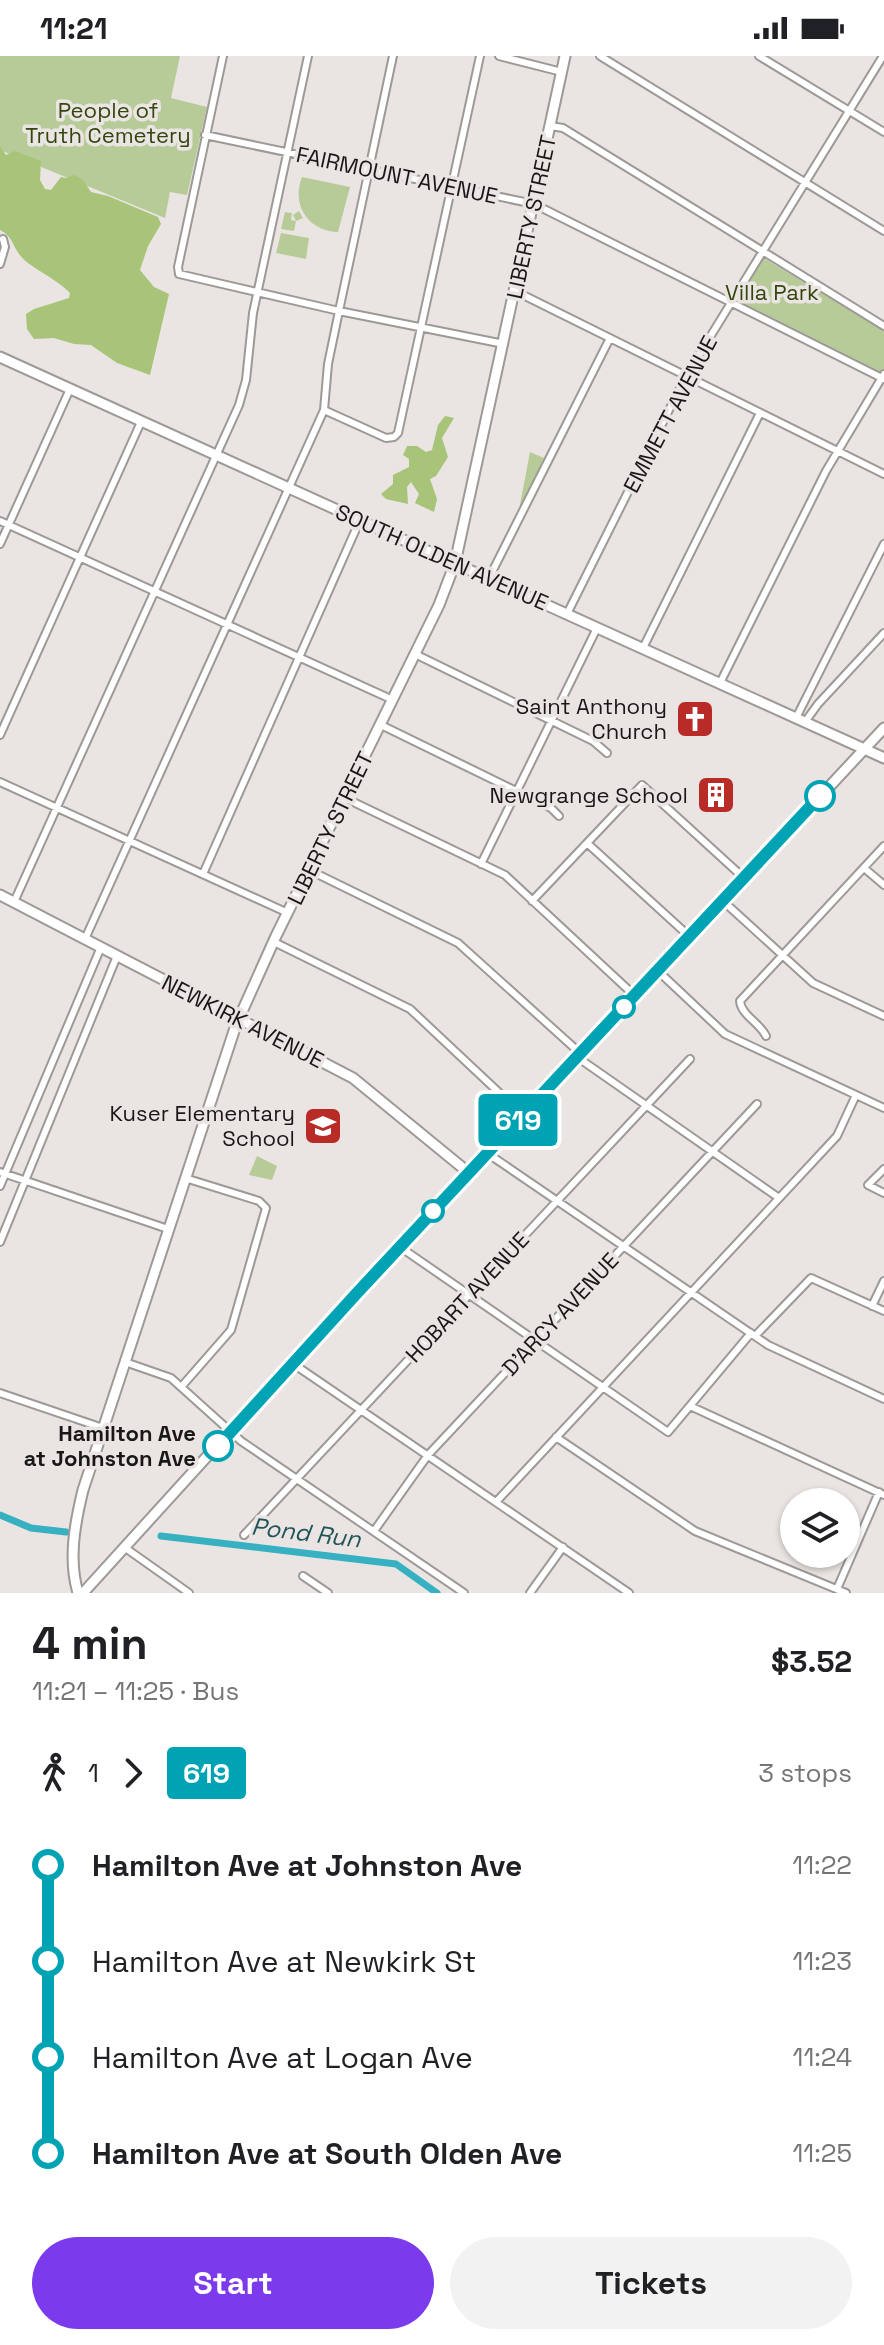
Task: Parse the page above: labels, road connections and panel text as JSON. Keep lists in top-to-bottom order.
{
  "streets": {
    "street": [
      "FAIRMOUNT AVENUE",
      "LIBERTY STREET",
      "EMMETT AVENUE",
      "SOUTH OLDEN AVENUE",
      "NEWKIRK AVENUE",
      "HOBART AVENUE",
      "D'ARCY AVENUE"
    ]
  },
  "crossings": [
    ["FAIRMOUNT AVENUE", "LIBERTY STREET"],
    ["FAIRMOUNT AVENUE", "EMMETT AVENUE"],
    ["LIBERTY STREET", "SOUTH OLDEN AVENUE"],
    ["LIBERTY STREET", "NEWKIRK AVENUE"],
    ["EMMETT AVENUE", "SOUTH OLDEN AVENUE"]
  ],
  "water": ["Pond Run"],
  "parks": ["People of Truth Cemetery", "Villa Park"],
  "places": {
    "church": ["Saint Anthony Church"],
    "building": ["Newgrange School"],
    "school or university": ["Kuser Elementary School"],
    "other": ["Hamilton Ave at Johnston Ave"]
  },
  "lines": ["bus line 619"],
  "page": {
    "status": "11:21",
    "on_map": "619",
    "heading": ["4 min", "11:21 – 11:25 · Bus", "$3.52"],
    "legs": ["1", "619", "3 stops"],
    "list": [
      {
        "name": "Hamilton Ave at Johnston Ave",
        "value": "11:22"
      },
      {
        "name": "Hamilton Ave at Newkirk St",
        "value": "11:23"
      },
      {
        "name": "Hamilton Ave at Logan Ave",
        "value": "11:24"
      },
      {
        "name": "Hamilton Ave at South Olden Ave",
        "value": "11:25"
      }
    ],
    "buttons": ["Start", "Tickets"]
  }
}
